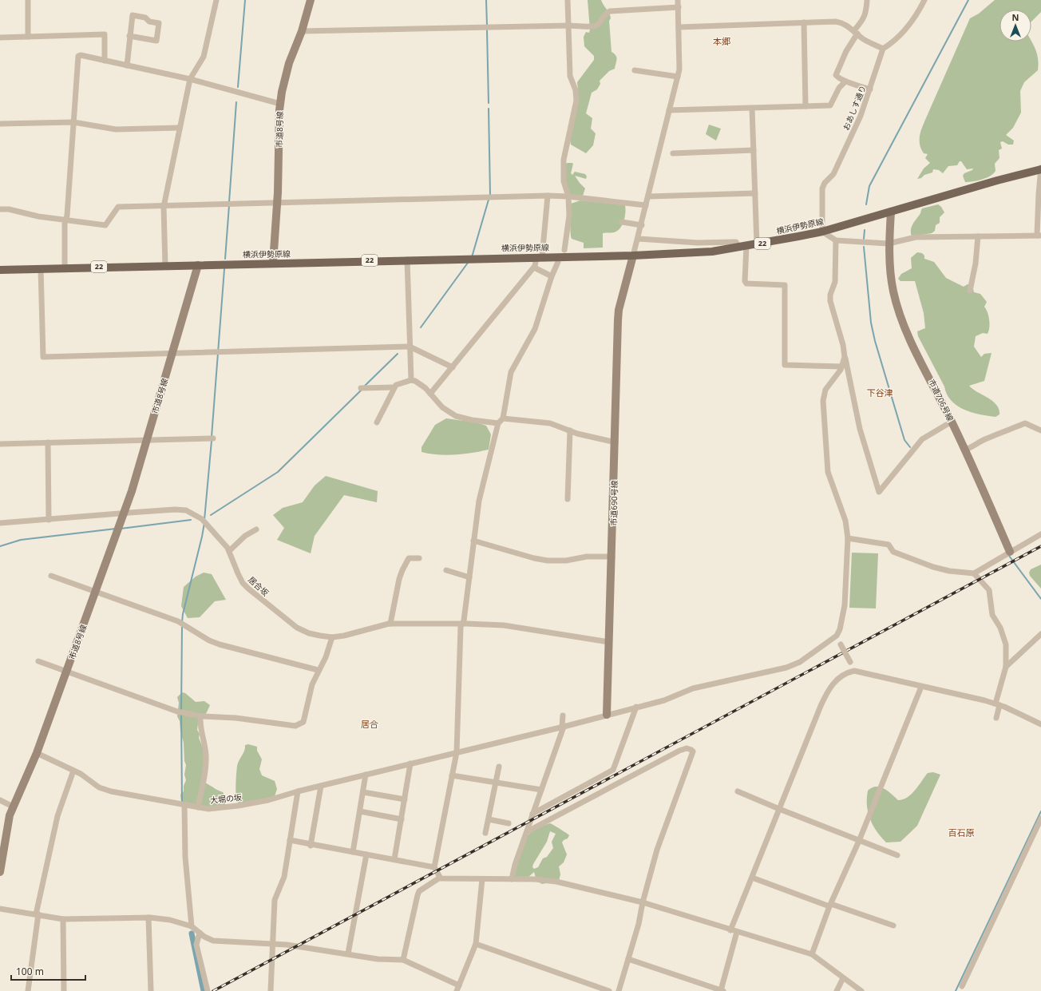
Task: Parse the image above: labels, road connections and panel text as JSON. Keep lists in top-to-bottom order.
{
  "streets": {
    "main road": ["横浜伊勢原線", "22"],
    "street": [
      "おあしす通り",
      "市道8号線",
      "市道706号線",
      "市道690号線",
      "居合坂",
      "大堀の坂"
    ]
  },
  "crossings": [
    ["おあしす通り", "横浜伊勢原線"],
    ["市道8号線", "横浜伊勢原線"],
    ["市道8号線", "居合坂"],
    ["市道8号線", "大堀の坂"],
    ["横浜伊勢原線", "市道706号線"],
    ["横浜伊勢原線", "市道690号線"],
    ["市道690号線", "大堀の坂"]
  ],
  "districts": [
    "本郷",
    "下谷津",
    "居合",
    "百石原"
  ],
  "scale_bar": "100 m",
  "north": "top"
}
